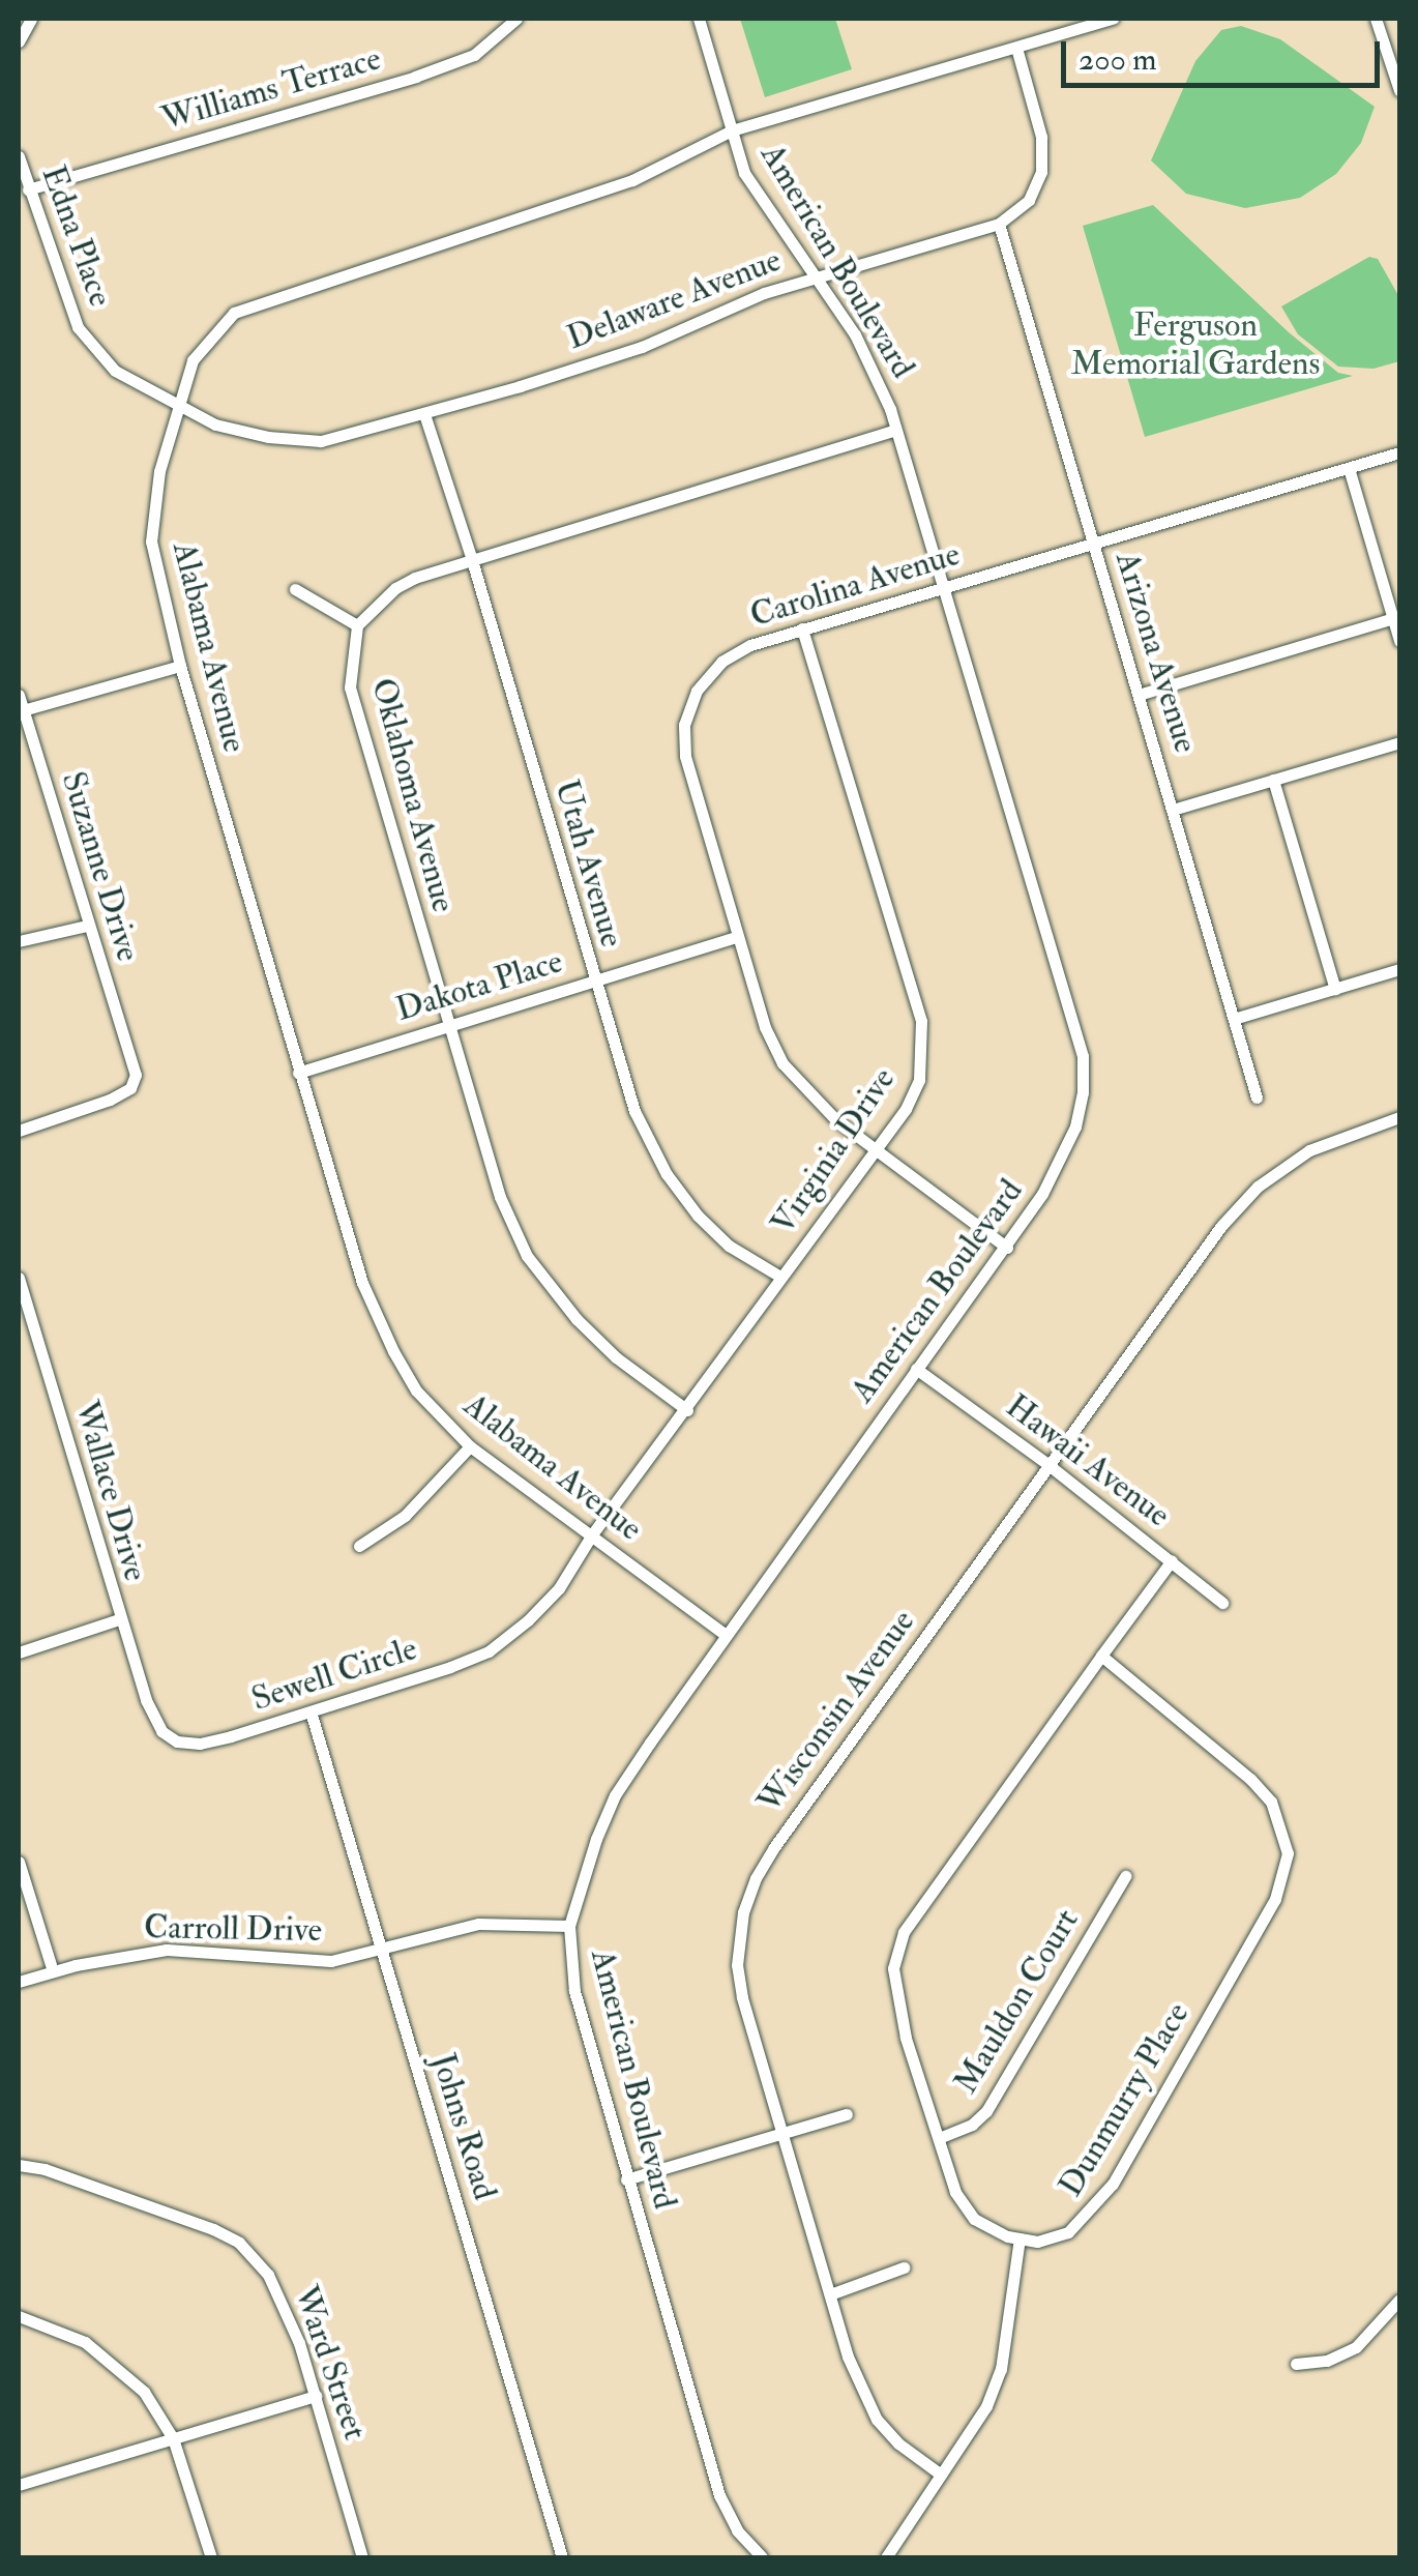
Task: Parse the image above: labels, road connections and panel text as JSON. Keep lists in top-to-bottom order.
{
  "streets": {
    "street": [
      "Williams Terrace",
      "Edna Place",
      "American Boulevard",
      "Delaware Avenue",
      "Carolina Avenue",
      "Alabama Avenue",
      "Arizona Avenue",
      "Oklahoma Avenue",
      "Utah Avenue",
      "Suzanne Drive",
      "Dakota Place",
      "Virginia Drive",
      "Hawaii Avenue",
      "Wallace Drive",
      "Sewell Circle",
      "Wisconsin Avenue",
      "Carroll Drive",
      "Mauldon Court",
      "Dunmurry Place",
      "Johns Road",
      "Ward Street"
    ]
  },
  "crossings": [
    ["Williams Terrace", "Edna Place"],
    ["Edna Place", "Delaware Avenue"],
    ["Edna Place", "Alabama Avenue"],
    ["American Boulevard", "Delaware Avenue"],
    ["American Boulevard", "Carolina Avenue"],
    ["American Boulevard", "Alabama Avenue"],
    ["American Boulevard", "Hawaii Avenue"],
    ["American Boulevard", "Carroll Drive"],
    ["Delaware Avenue", "Alabama Avenue"],
    ["Delaware Avenue", "Arizona Avenue"],
    ["Delaware Avenue", "Utah Avenue"],
    ["Carolina Avenue", "Arizona Avenue"],
    ["Carolina Avenue", "Dakota Place"],
    ["Carolina Avenue", "Virginia Drive"],
    ["Alabama Avenue", "Dakota Place"],
    ["Alabama Avenue", "Virginia Drive"],
    ["Alabama Avenue", "Sewell Circle"],
    ["Oklahoma Avenue", "Dakota Place"],
    ["Oklahoma Avenue", "Virginia Drive"],
    ["Utah Avenue", "Dakota Place"],
    ["Utah Avenue", "Virginia Drive"],
    ["Virginia Drive", "Sewell Circle"],
    ["Hawaii Avenue", "Wisconsin Avenue"],
    ["Wallace Drive", "Sewell Circle"],
    ["Sewell Circle", "Johns Road"],
    ["Carroll Drive", "Johns Road"]
  ],
  "parks": ["Ferguson Memorial Gardens"],
  "scale_bar": "200 m"
}
